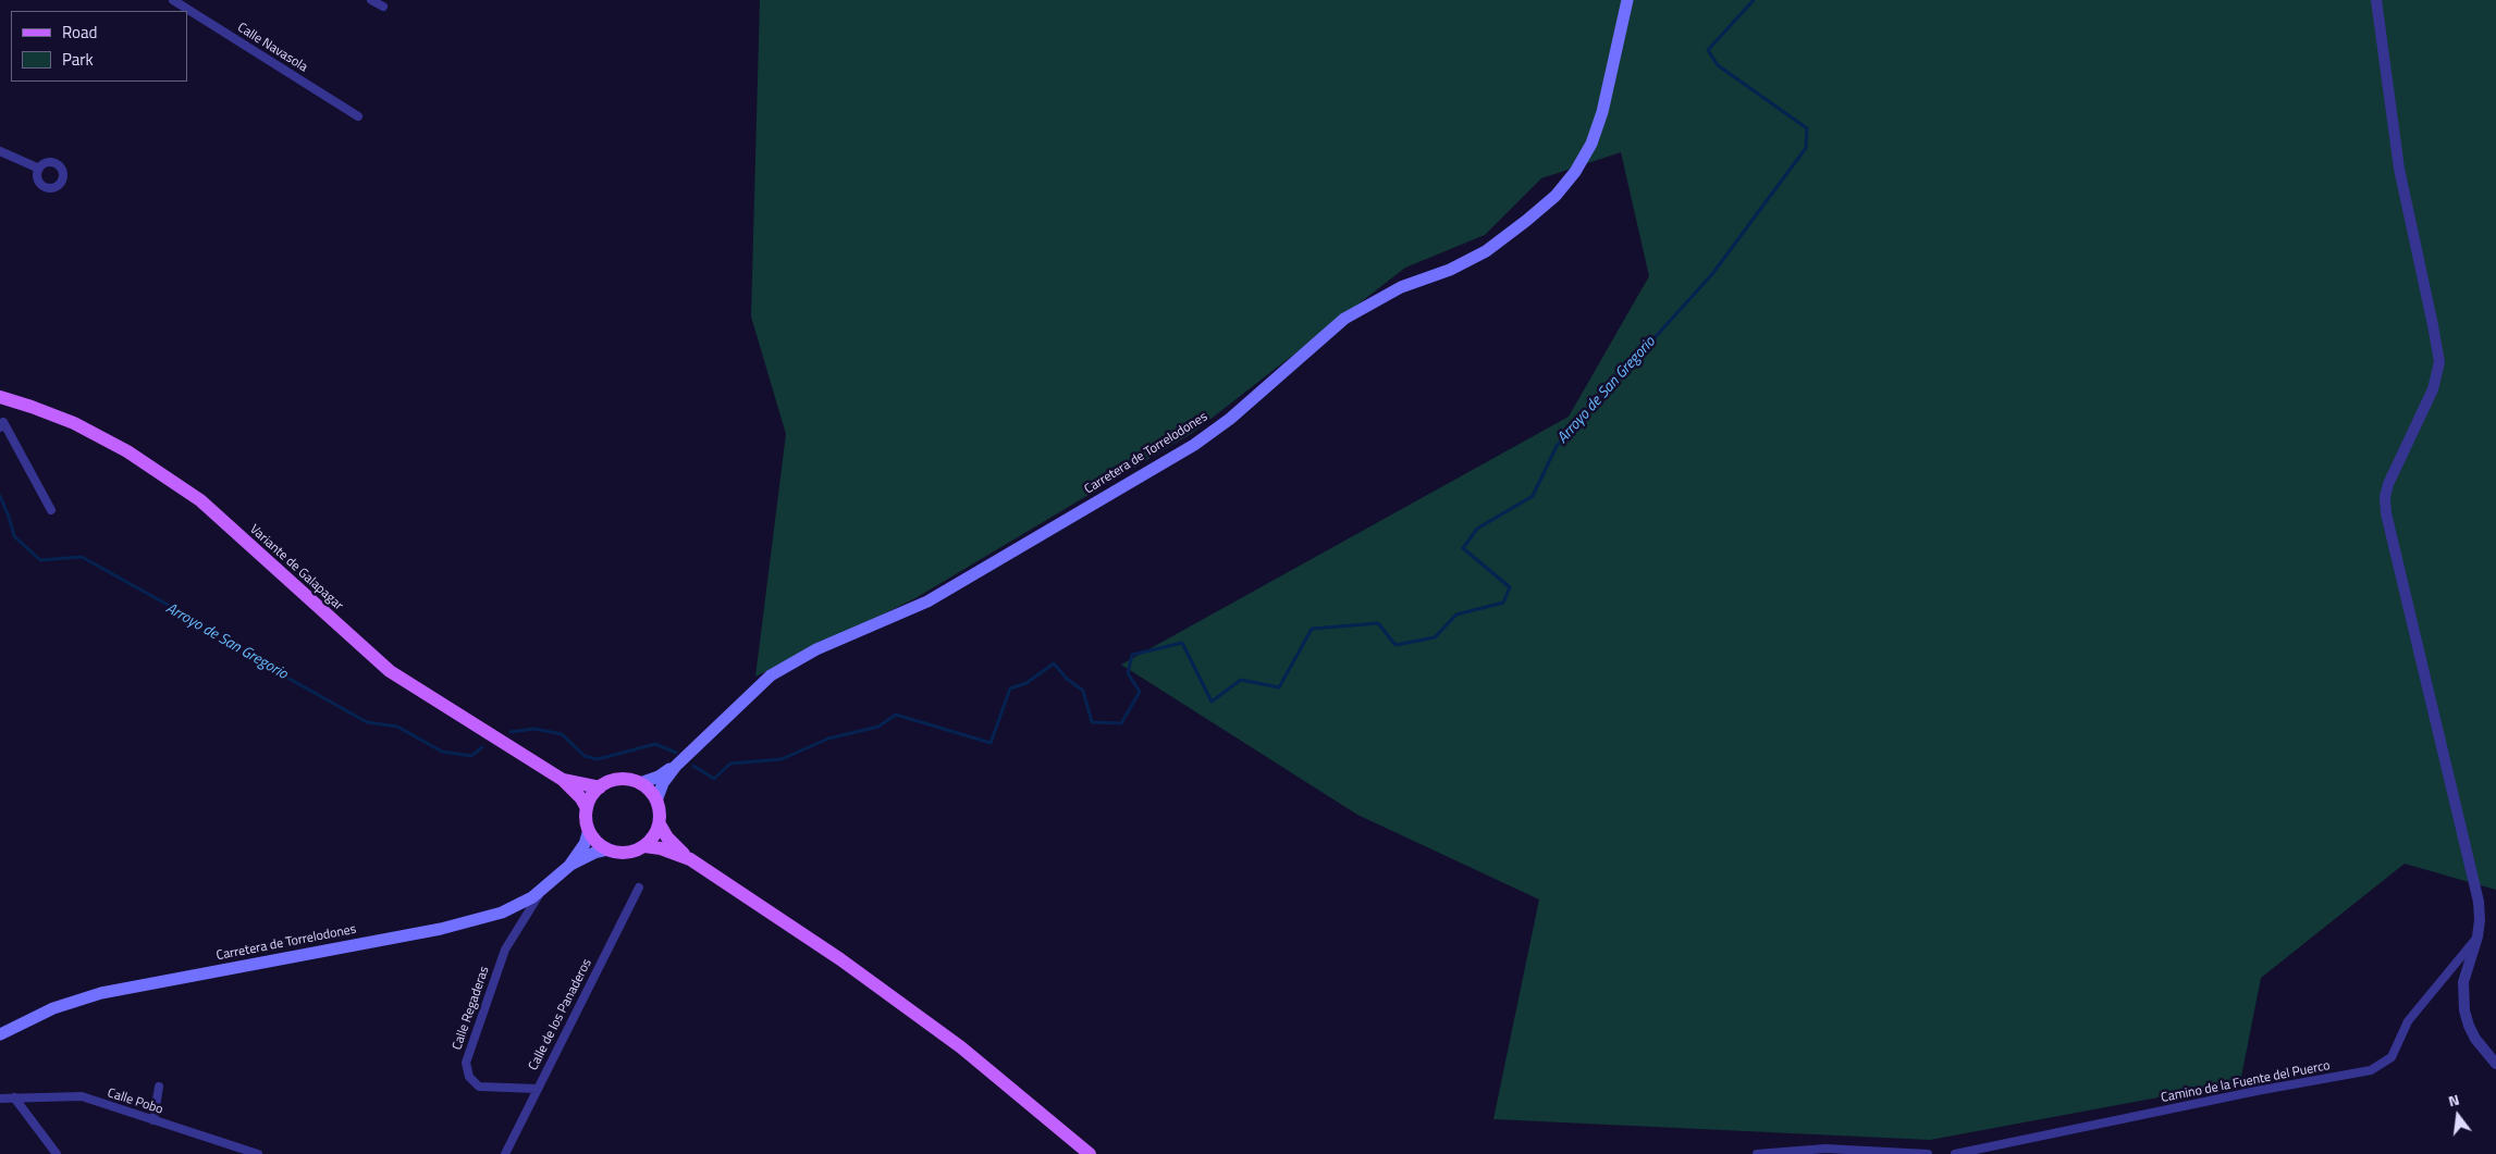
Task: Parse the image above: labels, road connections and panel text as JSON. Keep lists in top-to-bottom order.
{
  "streets": {
    "main road": ["Carretera de Torrelodones", "Variante de Galapagar"],
    "street": [
      "Calle Navasola",
      "Calle Regaderas",
      "Calle de los Panaderos",
      "Camino de la Fuente del Puerco",
      "Calle Pobo"
    ]
  },
  "crossings": [
    ["Carretera de Torrelodones", "Calle Regaderas"],
    ["Calle Regaderas", "Calle de los Panaderos"]
  ],
  "water": ["Arroyo de San Gregorio"],
  "legend": ["Road", "Park"],
  "north": "top"
}
